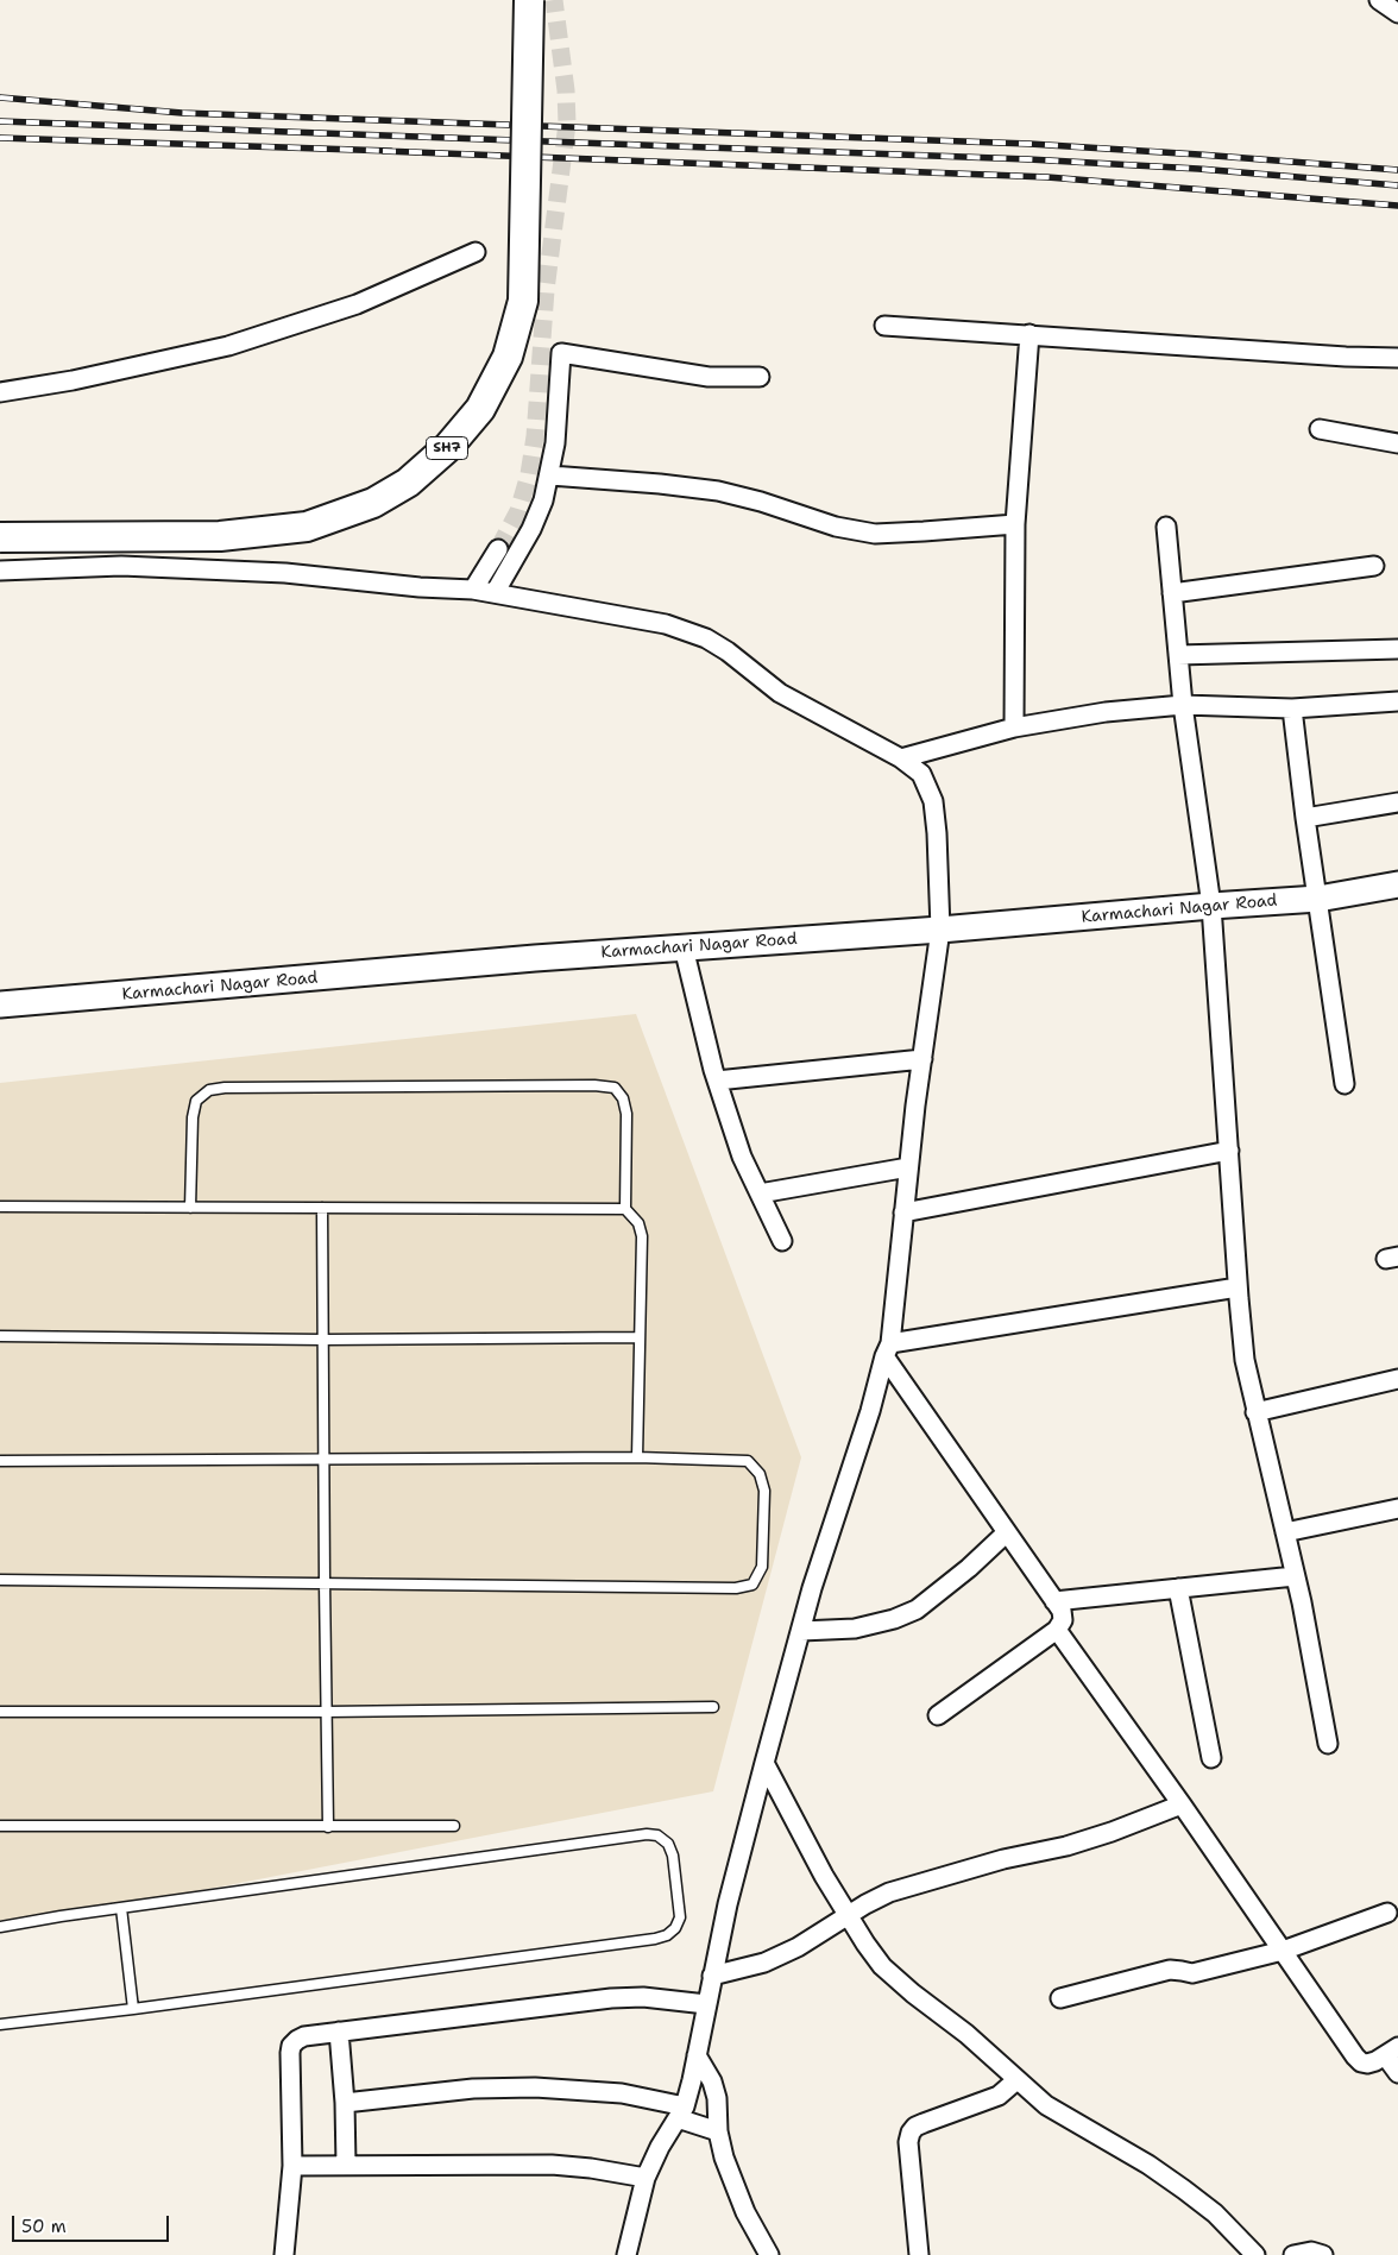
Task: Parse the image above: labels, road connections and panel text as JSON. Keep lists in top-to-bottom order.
{
  "streets": {
    "main road": ["SH7"],
    "street": ["Karmachari Nagar Road"]
  },
  "scale_bar": "50 m"
}
